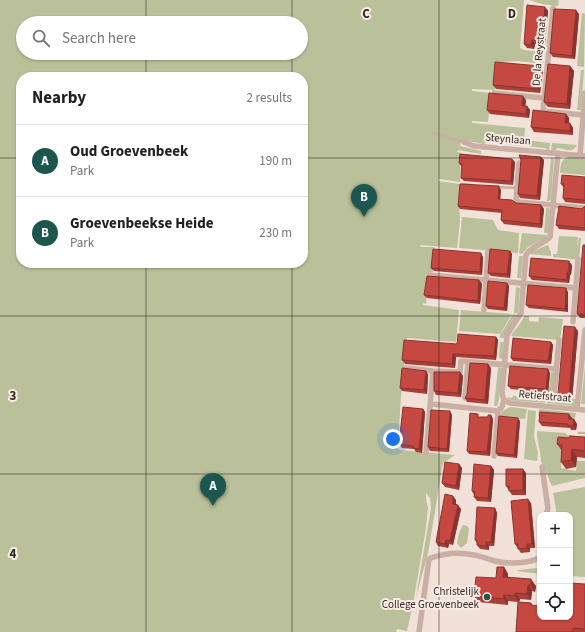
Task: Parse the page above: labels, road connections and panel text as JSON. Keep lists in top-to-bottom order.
{
  "streets": {
    "street": ["De la Reystraat", "Steynlaan", "Retiefstraat"]
  },
  "crossings": [
    ["Steynlaan", "Retiefstraat"]
  ],
  "places": ["Christelijk College Groevenbeek"],
  "page": {
    "search": "Search here",
    "heading": ["Nearby", "2 results"],
    "list": [
      {
        "mark": "A",
        "name": "Oud Groevenbeek",
        "note": "Park",
        "value": "190 m"
      },
      {
        "mark": "B",
        "name": "Groevenbeekse Heide",
        "note": "Park",
        "value": "230 m"
      }
    ],
    "pins": ["B", "A"],
    "map_buttons": ["+", "−"]
  },
  "grid": {
    "columns": ["C", "D"],
    "rows": ["3", "4"]
  }
}
